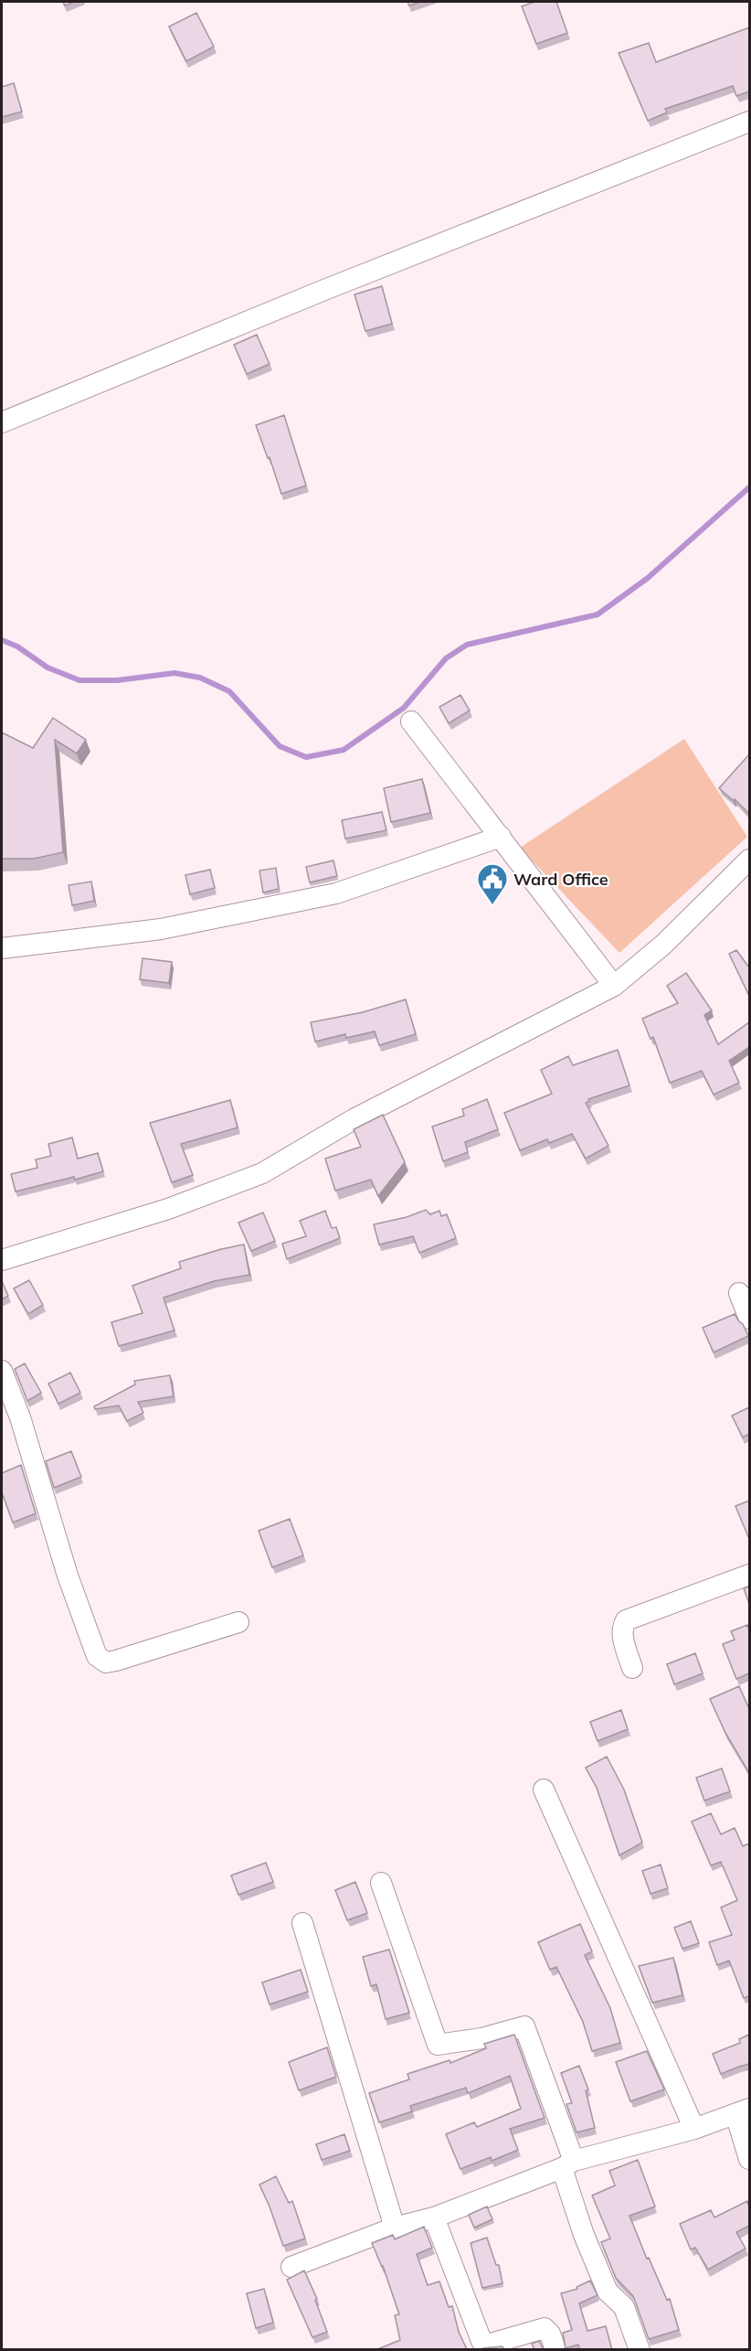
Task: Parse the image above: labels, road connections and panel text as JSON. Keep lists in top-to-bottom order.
{
  "places": {
    "public building": ["Ward Office"]
  }
}
